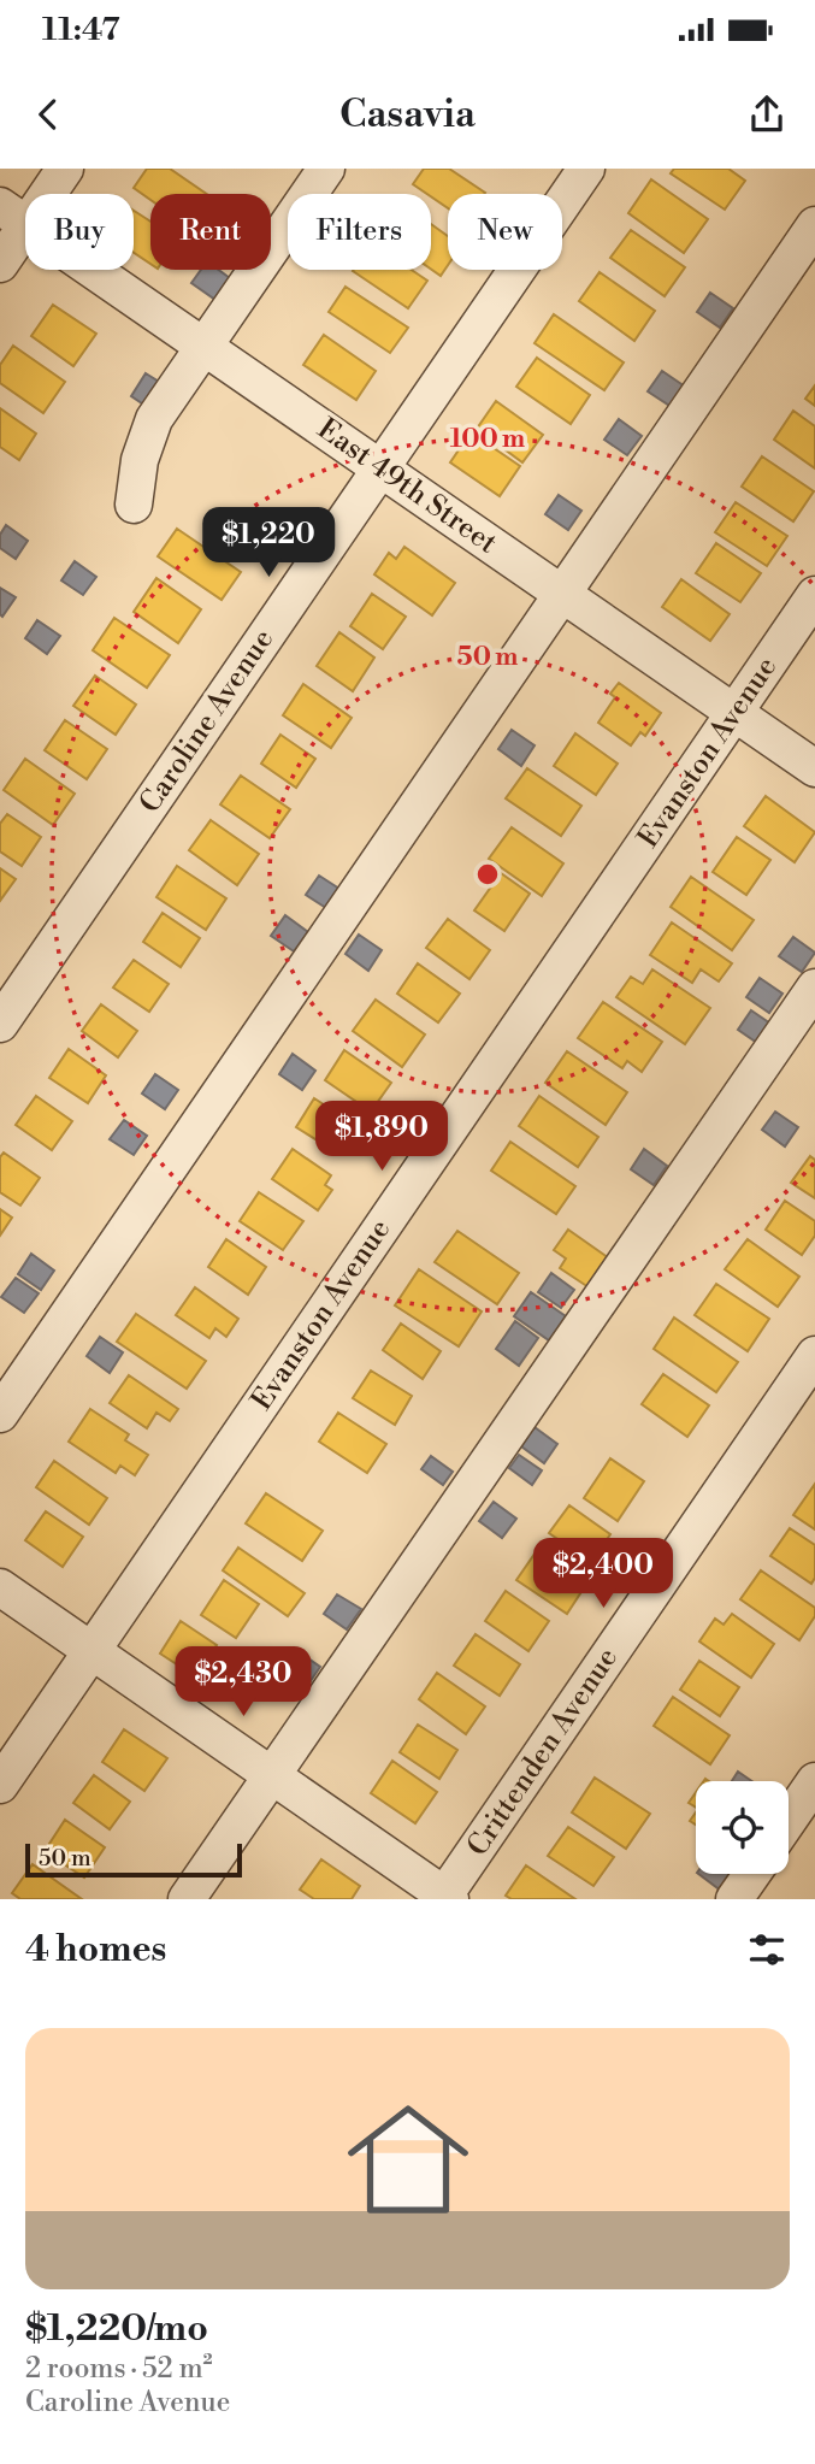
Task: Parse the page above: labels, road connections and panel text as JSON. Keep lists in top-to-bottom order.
{
  "streets": {
    "street": [
      "East 49th Street",
      "Caroline Avenue",
      "Evanston Avenue",
      "Crittenden Avenue"
    ]
  },
  "crossings": [
    ["East 49th Street", "Caroline Avenue"],
    ["East 49th Street", "Evanston Avenue"]
  ],
  "scale_bar": "50 m",
  "page": {
    "status": "11:47",
    "header": "Casavia",
    "chip": [
      "Buy",
      "Rent",
      "Filters",
      "New"
    ],
    "price": [
      "$1,220",
      "$1,890",
      "$2,400",
      "$2,430"
    ],
    "scale": "50 m",
    "heading": "4 homes",
    "list": [
      {
        "name": "$1,220/mo",
        "note": "2 rooms · 52 m² · Caroline Avenue"
      }
    ]
  },
  "rings": ["100 m", "50 m"]
}
